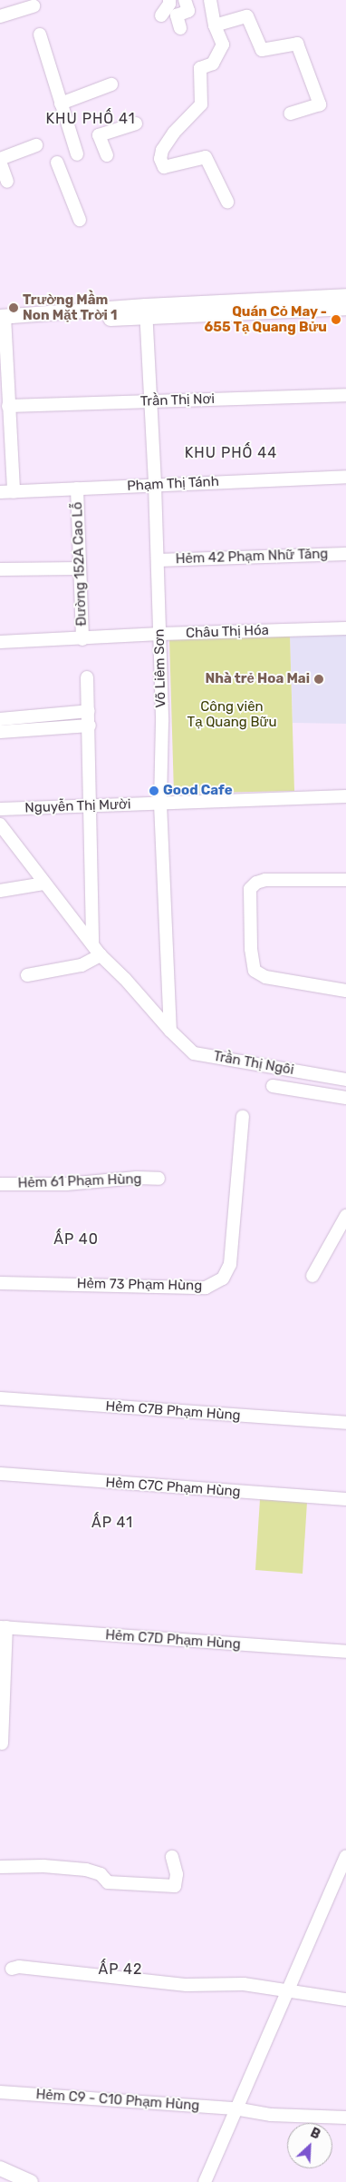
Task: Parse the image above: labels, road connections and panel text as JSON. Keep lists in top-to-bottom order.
{
  "streets": {
    "street": [
      "Trần Thị Nơi",
      "Phạm Thị Tánh",
      "Hẻm 42 Phạm Nhữ Tăng",
      "Đường 152A Cao Lỗ",
      "Châu Thị Hóa",
      "Võ Liêm Sơn",
      "Nguyễn Thị Mười",
      "Trần Thị Ngôi",
      "Hẻm 61 Phạm Hùng",
      "Hẻm 73 Phạm Hùng",
      "Hẻm C7B Phạm Hùng",
      "Hẻm C7C Phạm Hùng",
      "Hẻm C7D Phạm Hùng",
      "Hẻm C9 - C10 Phạm Hùng"
    ]
  },
  "crossings": [
    ["Trần Thị Nơi", "Võ Liêm Sơn"],
    ["Phạm Thị Tánh", "Đường 152A Cao Lỗ"],
    ["Phạm Thị Tánh", "Võ Liêm Sơn"],
    ["Hẻm 42 Phạm Nhữ Tăng", "Võ Liêm Sơn"],
    ["Đường 152A Cao Lỗ", "Châu Thị Hóa"],
    ["Châu Thị Hóa", "Võ Liêm Sơn"],
    ["Võ Liêm Sơn", "Nguyễn Thị Mười"],
    ["Võ Liêm Sơn", "Trần Thị Ngôi"]
  ],
  "districts": [
    "KHU PHỐ 41",
    "KHU PHỐ 44",
    "ẤP 40",
    "ẤP 41",
    "ẤP 42"
  ],
  "parks": ["Công viên Tạ Quang Bữu"],
  "places": [
    "Trường Mầm Non Mặt Trời 1",
    "Quán Cỏ May - 655 Tạ Quang Bửu",
    "Nhà trẻ Hoa Mai",
    "Good Cafe"
  ],
  "north": "top right"
}
